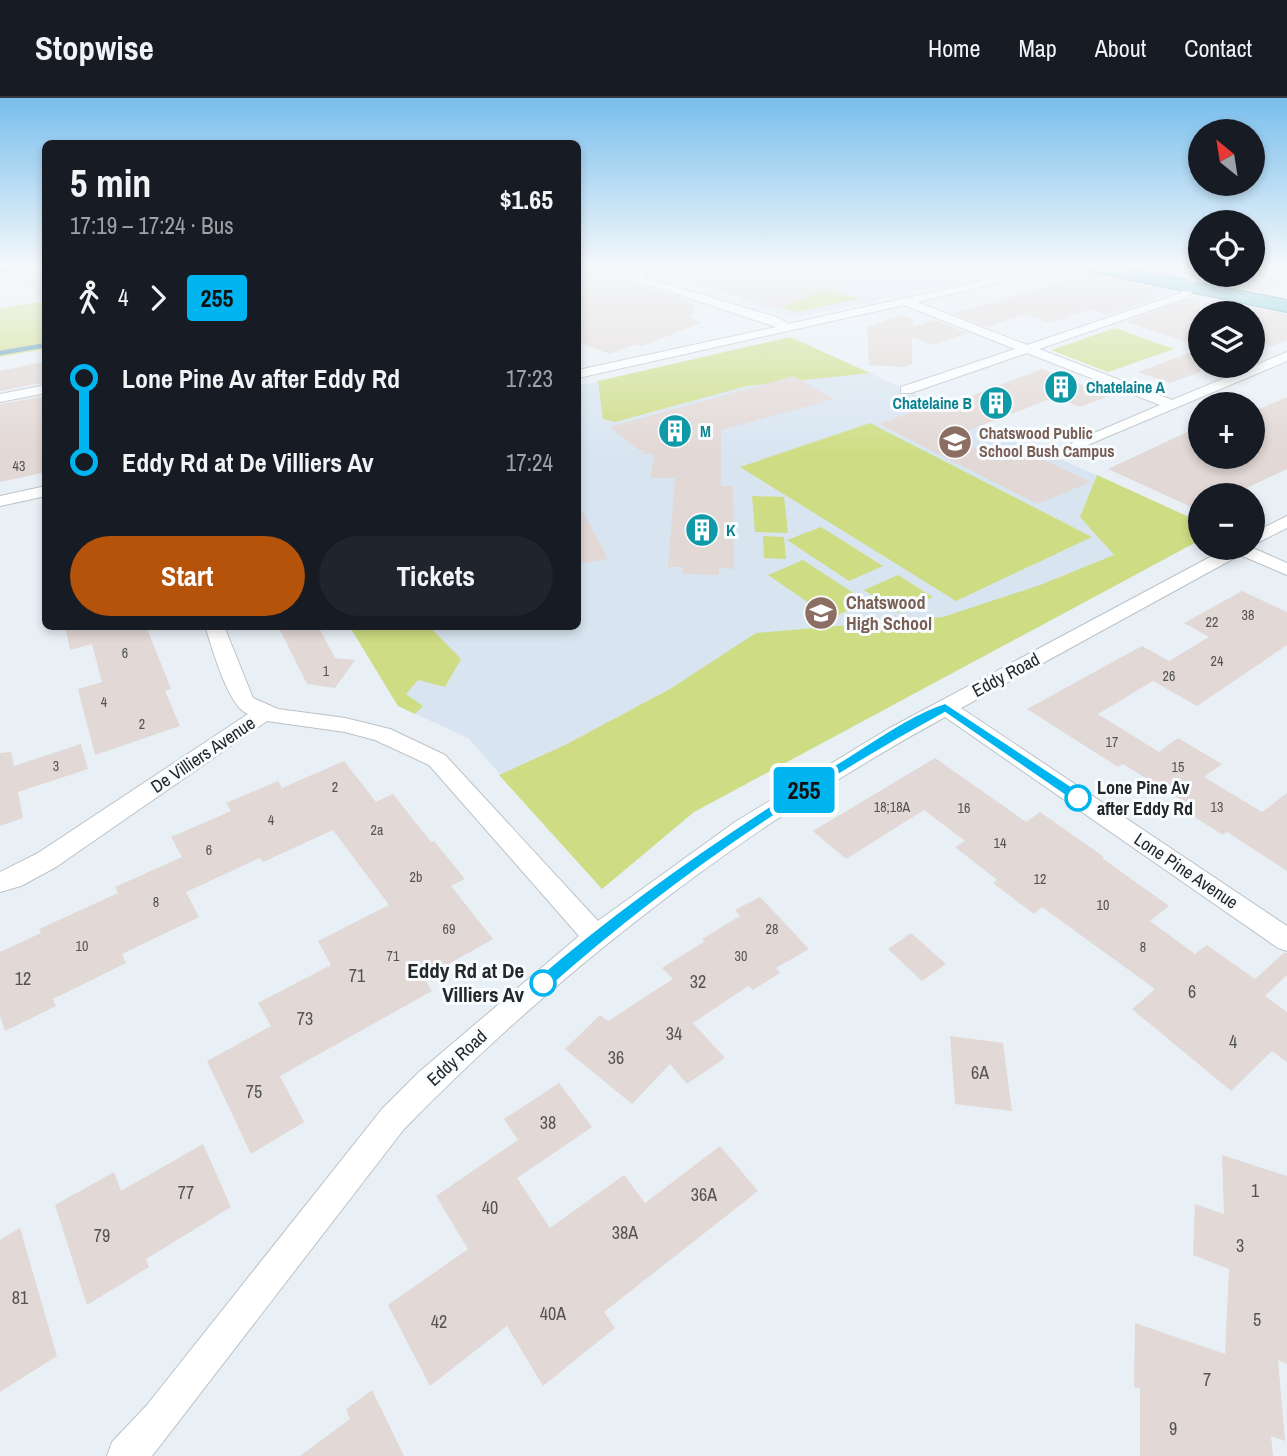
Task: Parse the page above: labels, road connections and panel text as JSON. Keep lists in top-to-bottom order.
{
  "streets": {
    "street": ["Eddy Road", "De Villiers Avenue", "Lone Pine Avenue"]
  },
  "crossings": [
    ["Eddy Road", "De Villiers Avenue"],
    ["Eddy Road", "Lone Pine Avenue"]
  ],
  "places": {
    "building": [
      "Chatelaine A",
      "Chatelaine B",
      "M",
      "K"
    ],
    "school or university": ["Chatswood Public School Bush Campus", "Chatswood High School"],
    "other": ["Lone Pine Av after Eddy Rd", "Eddy Rd at De Villiers Av"]
  },
  "lines": ["bus line 255"],
  "house_numbers": [
    "43",
    "38",
    "22",
    "6",
    "24",
    "1",
    "26",
    "4",
    "2",
    "17",
    "3",
    "15",
    "2",
    "18;18A",
    "13",
    "16",
    "4",
    "2a",
    "14",
    "6",
    "2b",
    "12",
    "8",
    "10",
    "69",
    "28",
    "10",
    "8",
    "71",
    "30",
    "71",
    "12",
    "32",
    "6",
    "73",
    "34",
    "4",
    "36",
    "6A",
    "75",
    "38",
    "1",
    "77",
    "36A",
    "40",
    "38A",
    "79",
    "3",
    "81",
    "40A",
    "5",
    "42",
    "7",
    "9"
  ],
  "north": "top left",
  "page": {
    "header": "Stopwise",
    "nav": [
      "Home",
      "Map",
      "About",
      "Contact"
    ],
    "on_map": "255",
    "map_buttons": ["+", "−"],
    "heading": ["5 min", "17:19 – 17:24 · Bus", "$1.65"],
    "legs": ["4", "255"],
    "list": [
      {
        "name": "Lone Pine Av after Eddy Rd",
        "value": "17:23"
      },
      {
        "name": "Eddy Rd at De Villiers Av",
        "value": "17:24"
      }
    ],
    "buttons": ["Start", "Tickets"]
  }
}
